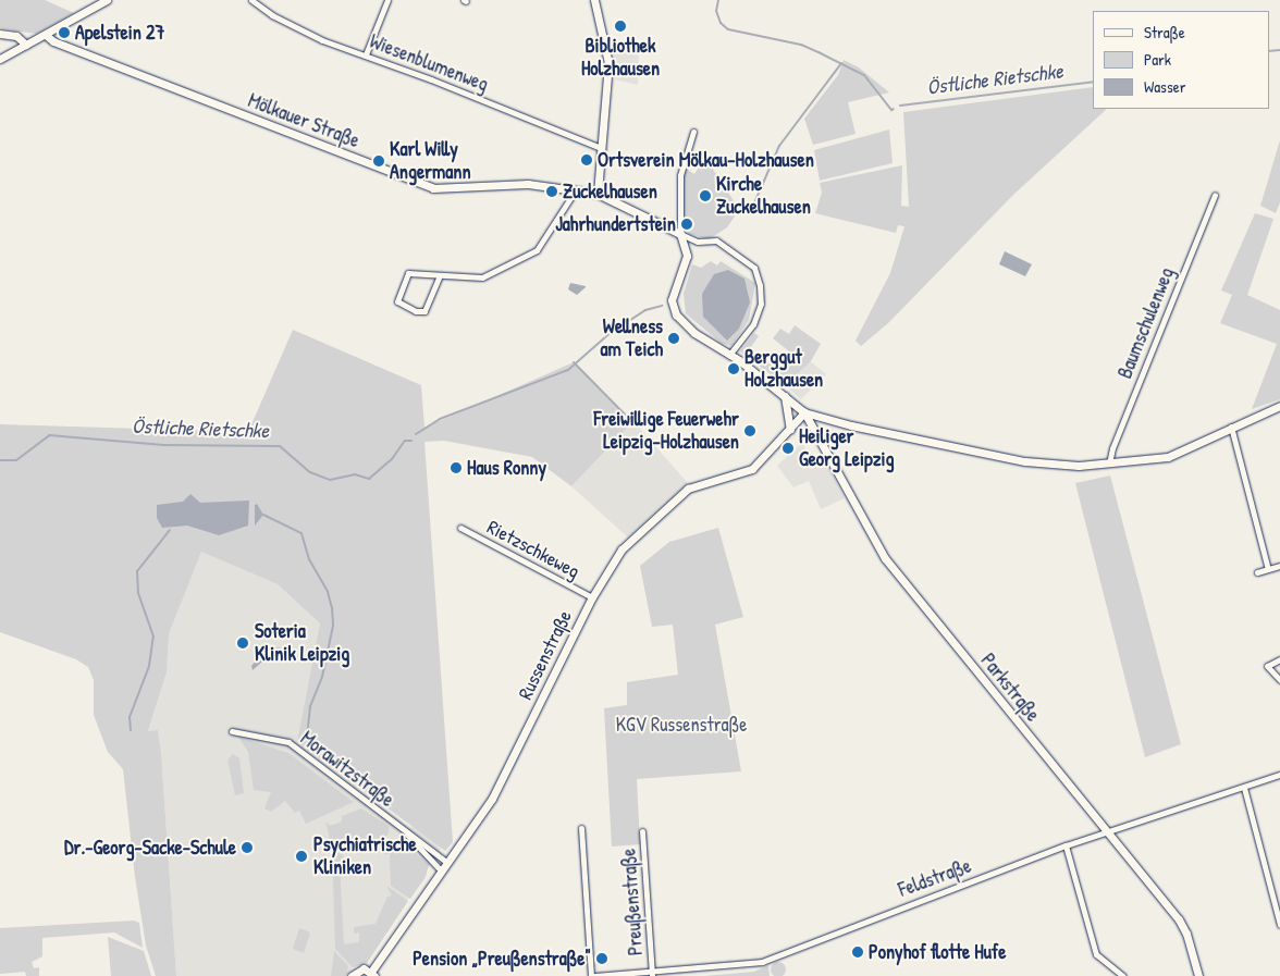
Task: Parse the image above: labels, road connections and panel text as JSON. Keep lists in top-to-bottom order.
{
  "streets": {
    "street": [
      "Wiesenblumenweg",
      "Mölkauer Straße",
      "Baumschulenweg",
      "Rietzschkeweg",
      "Russenstraße",
      "Parkstraße",
      "Morawitzstraße",
      "Feldstraße",
      "Preußenstraße"
    ]
  },
  "crossings": [
    ["Rietzschkeweg", "Russenstraße"],
    ["Russenstraße", "Parkstraße"],
    ["Russenstraße", "Morawitzstraße"],
    ["Parkstraße", "Feldstraße"],
    ["Feldstraße", "Preußenstraße"]
  ],
  "water": ["Östliche Rietschke"],
  "parks": ["KGV Russenstraße"],
  "places": [
    "Bibliothek Holzhausen",
    "Apelstein 27",
    "Ortsverein Mölkau-Holzhausen",
    "Karl Willy Angermann",
    "Zuckelhausen",
    "Kirche Zuckelhausen",
    "Jahrhundertstein",
    "Wellness am Teich",
    "Berggut Holzhausen",
    "Freiwillige Feuerwehr Leipzig-Holzhausen",
    "Heiliger Georg Leipzig",
    "Haus Ronny",
    "Soteria Klinik Leipzig",
    "Dr.-Georg-Sacke-Schule",
    "Psychiatrische Kliniken",
    "Ponyhof flotte Hufe",
    "Pension „Preußenstraße\""
  ],
  "legend": ["Straße", "Park", "Wasser"]
}
